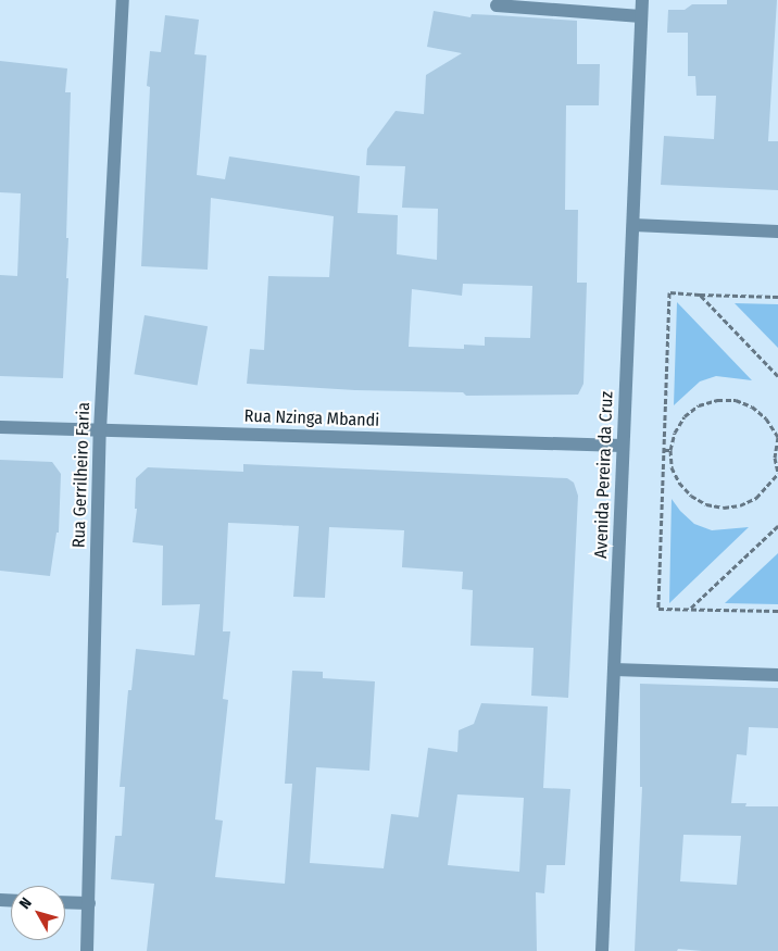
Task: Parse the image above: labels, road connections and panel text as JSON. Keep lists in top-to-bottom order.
{
  "streets": {
    "street": ["Rua Nzinga Mbandi", "Rua Gerrilheiro Faria", "Avenida Pereira da Cruz"]
  },
  "crossings": [
    ["Rua Nzinga Mbandi", "Rua Gerrilheiro Faria"],
    ["Rua Nzinga Mbandi", "Avenida Pereira da Cruz"]
  ],
  "north": "top left"
}
